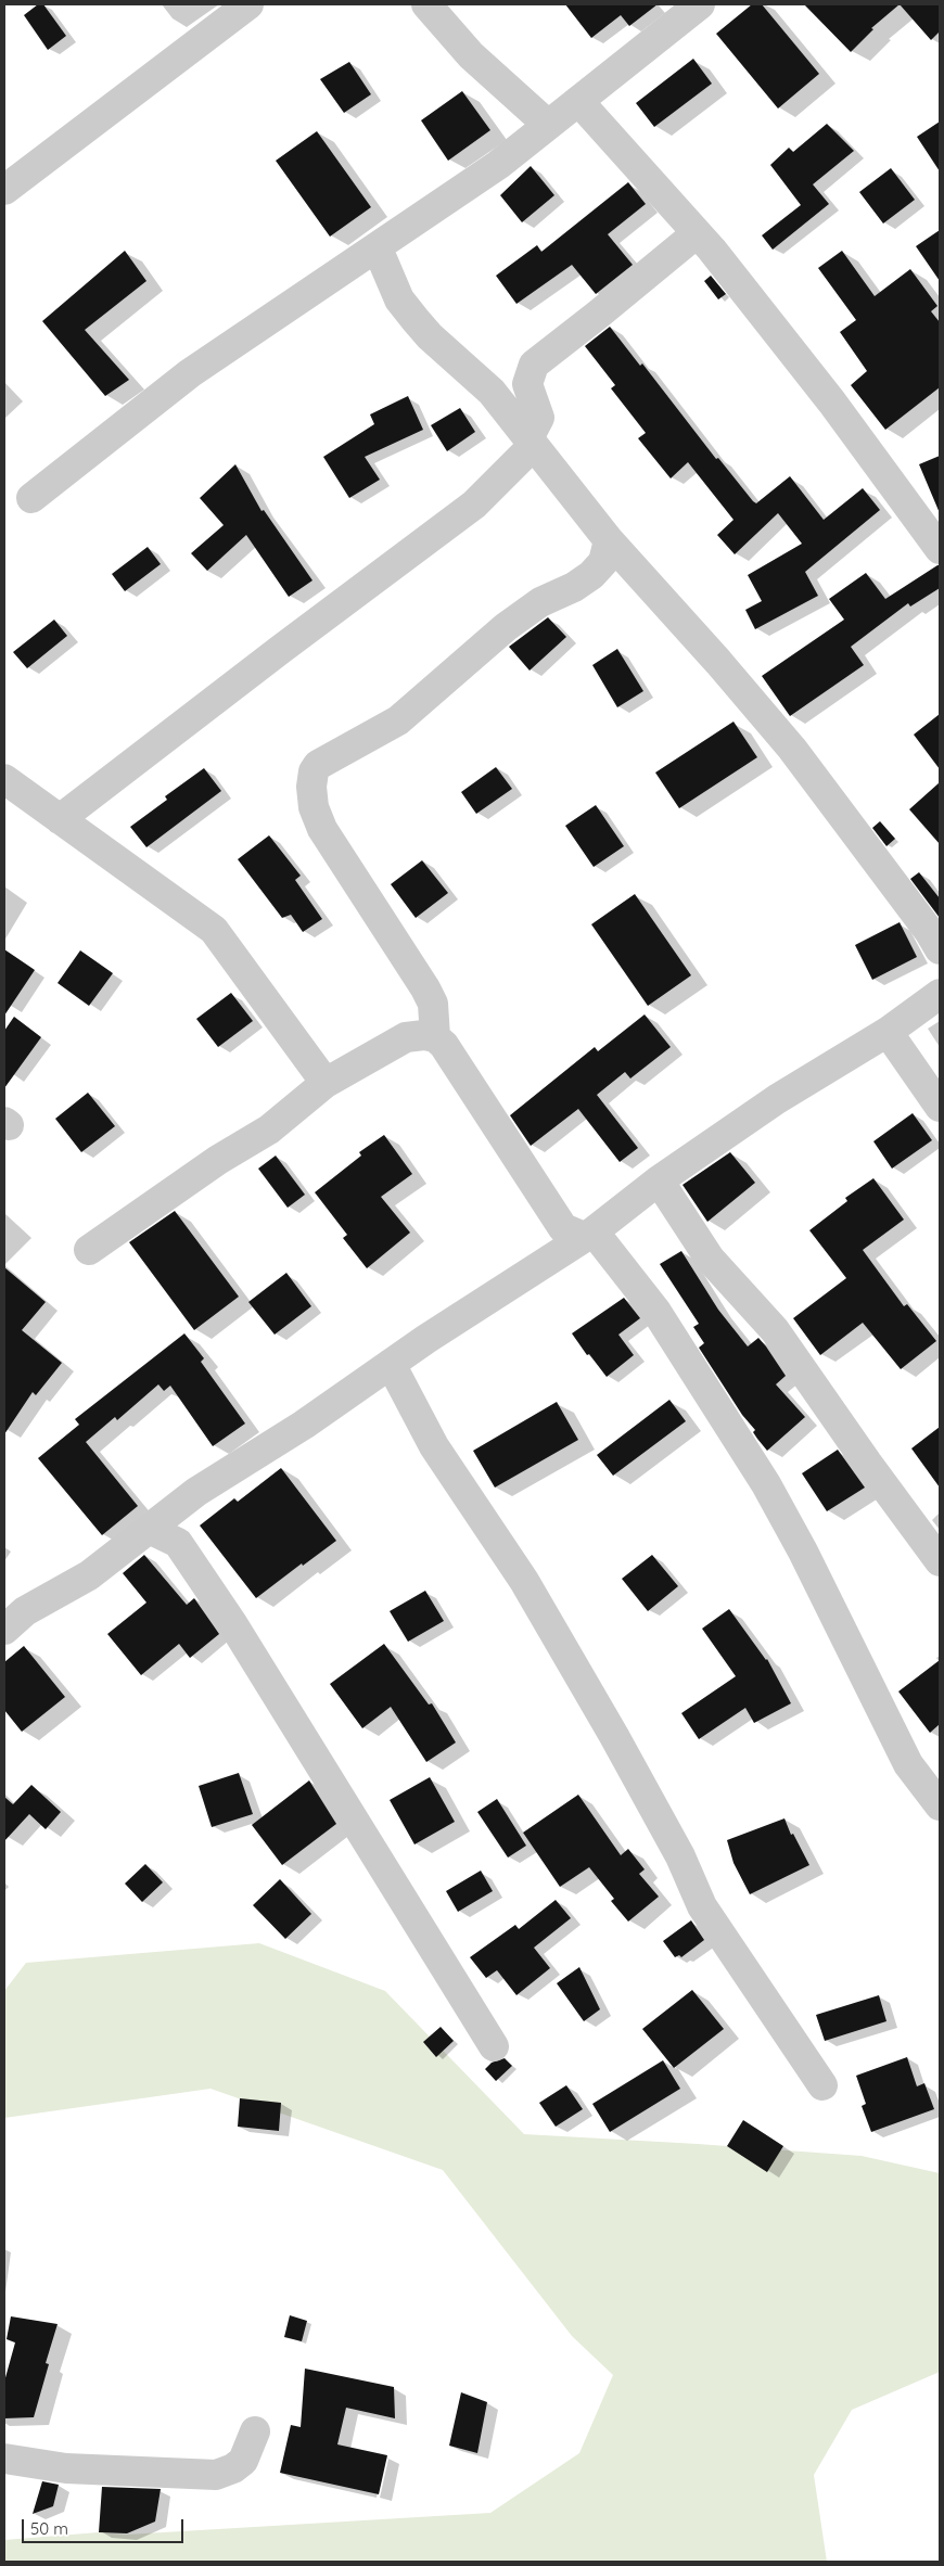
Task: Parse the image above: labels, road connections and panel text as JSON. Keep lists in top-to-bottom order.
{
  "scale_bar": "50 m"
}
